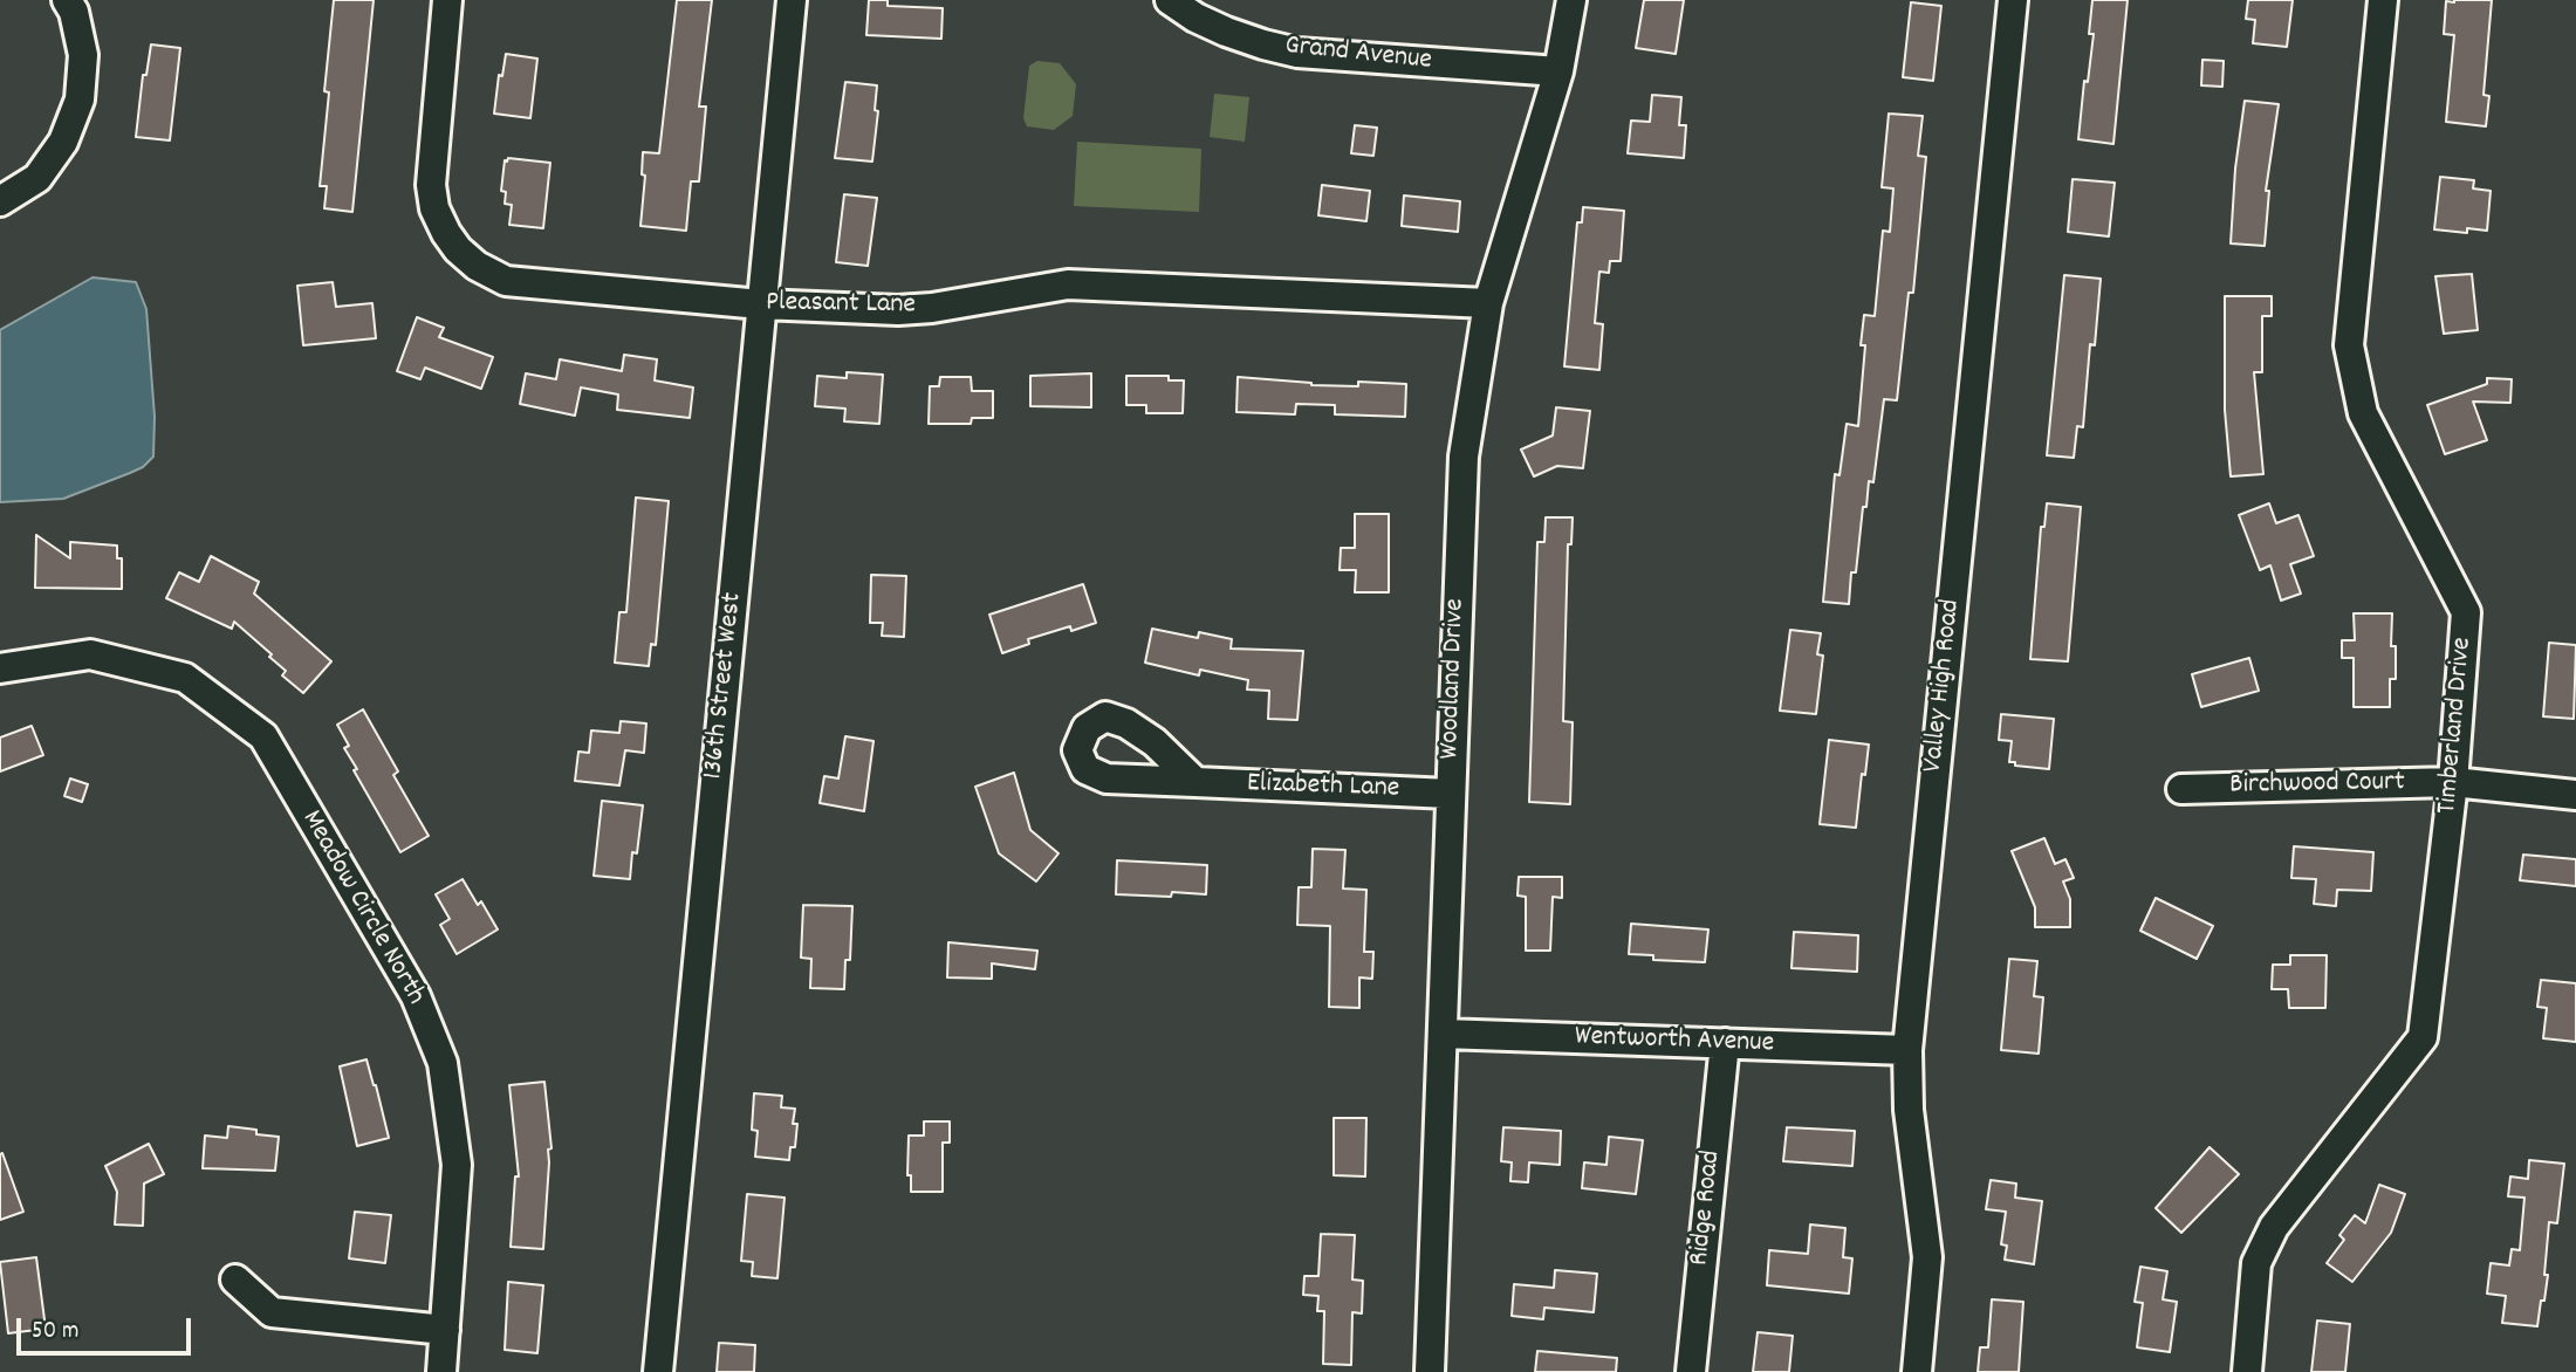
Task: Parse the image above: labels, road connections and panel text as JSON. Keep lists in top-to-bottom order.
{
  "streets": {
    "street": [
      "Grand Avenue",
      "Pleasant Lane",
      "Woodland Drive",
      "136th Street West",
      "Valley High Road",
      "Timberland Drive",
      "Birchwood Court",
      "Elizabeth Lane",
      "Meadow Circle North",
      "Wentworth Avenue",
      "Ridge Road"
    ]
  },
  "crossings": [
    ["Grand Avenue", "Woodland Drive"],
    ["Pleasant Lane", "Woodland Drive"],
    ["Pleasant Lane", "136th Street West"],
    ["Woodland Drive", "Elizabeth Lane"],
    ["Woodland Drive", "Wentworth Avenue"],
    ["Valley High Road", "Wentworth Avenue"],
    ["Timberland Drive", "Birchwood Court"],
    ["Wentworth Avenue", "Ridge Road"]
  ],
  "scale_bar": "50 m"
}
